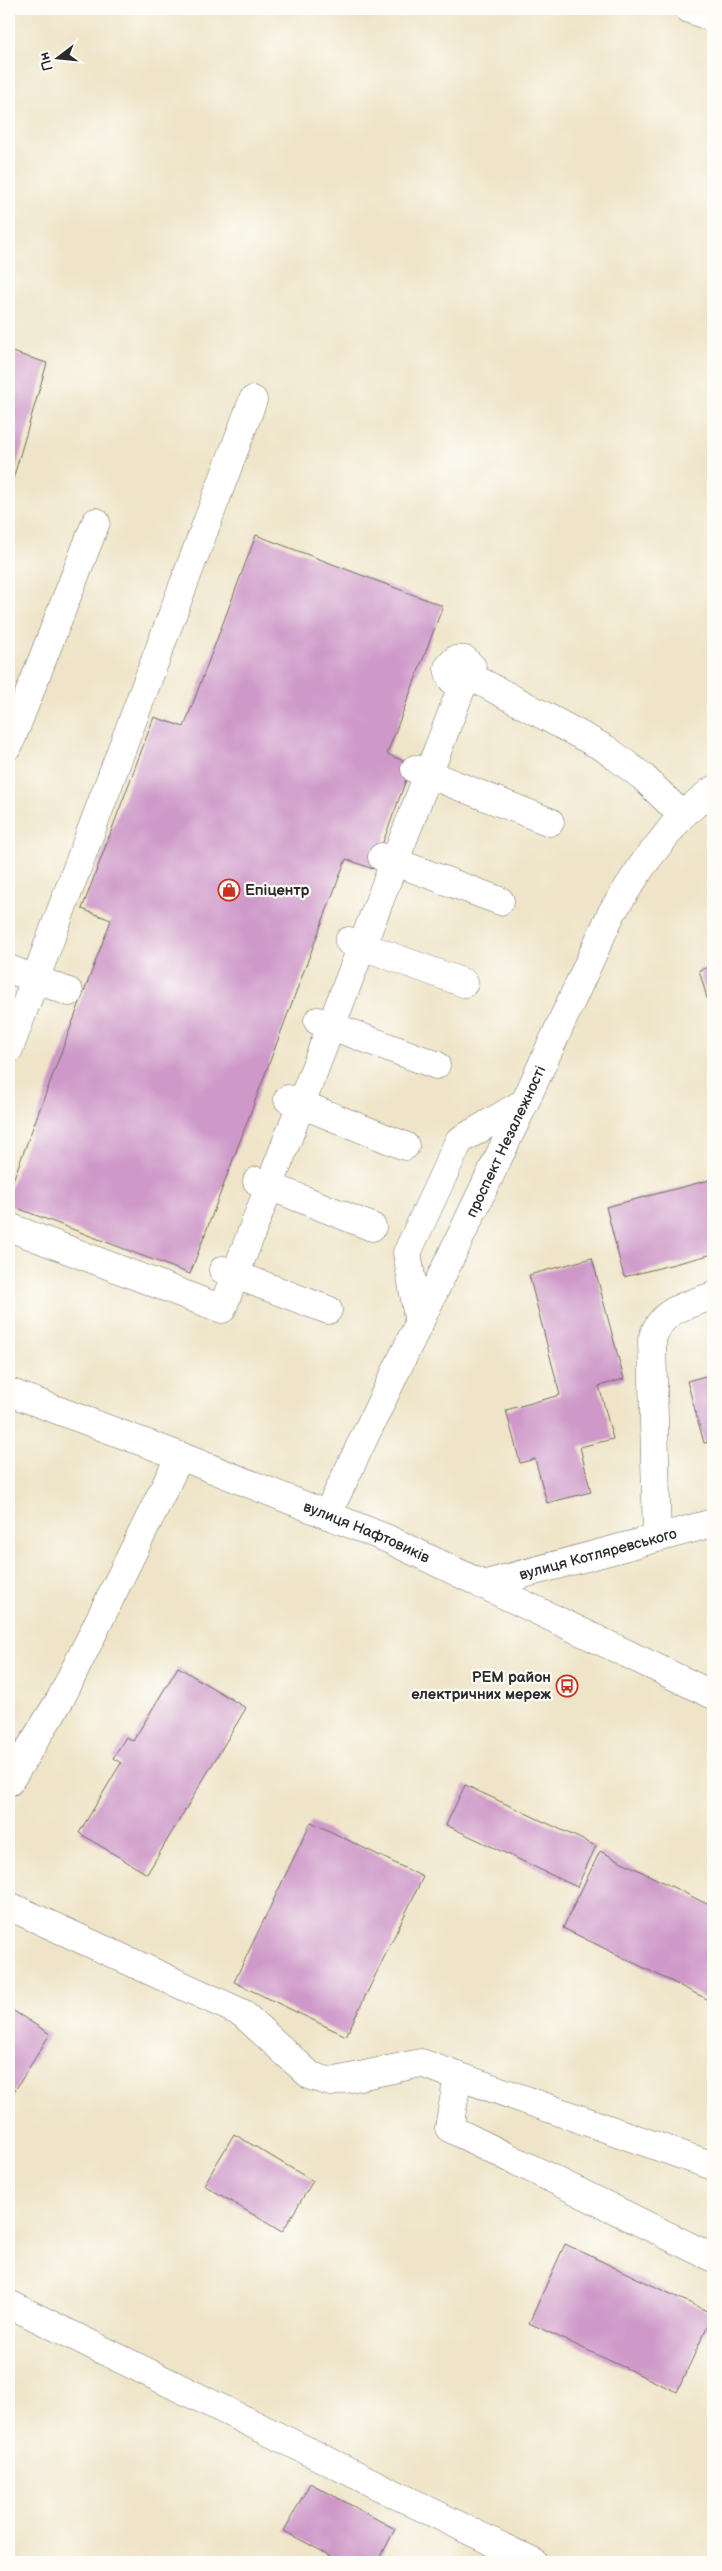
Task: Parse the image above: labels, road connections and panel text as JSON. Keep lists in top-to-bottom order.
{
  "streets": {
    "street": ["проспект Незалежності", "вулиця Нафтовиків", "вулиця Котляревського"]
  },
  "crossings": [
    ["проспект Незалежності", "вулиця Нафтовиків"],
    ["вулиця Нафтовиків", "вулиця Котляревського"]
  ],
  "places": {
    "shop": ["Епіцентр"],
    "bus stop": ["РЕМ район електричних мереж"]
  },
  "north": "left"
}
